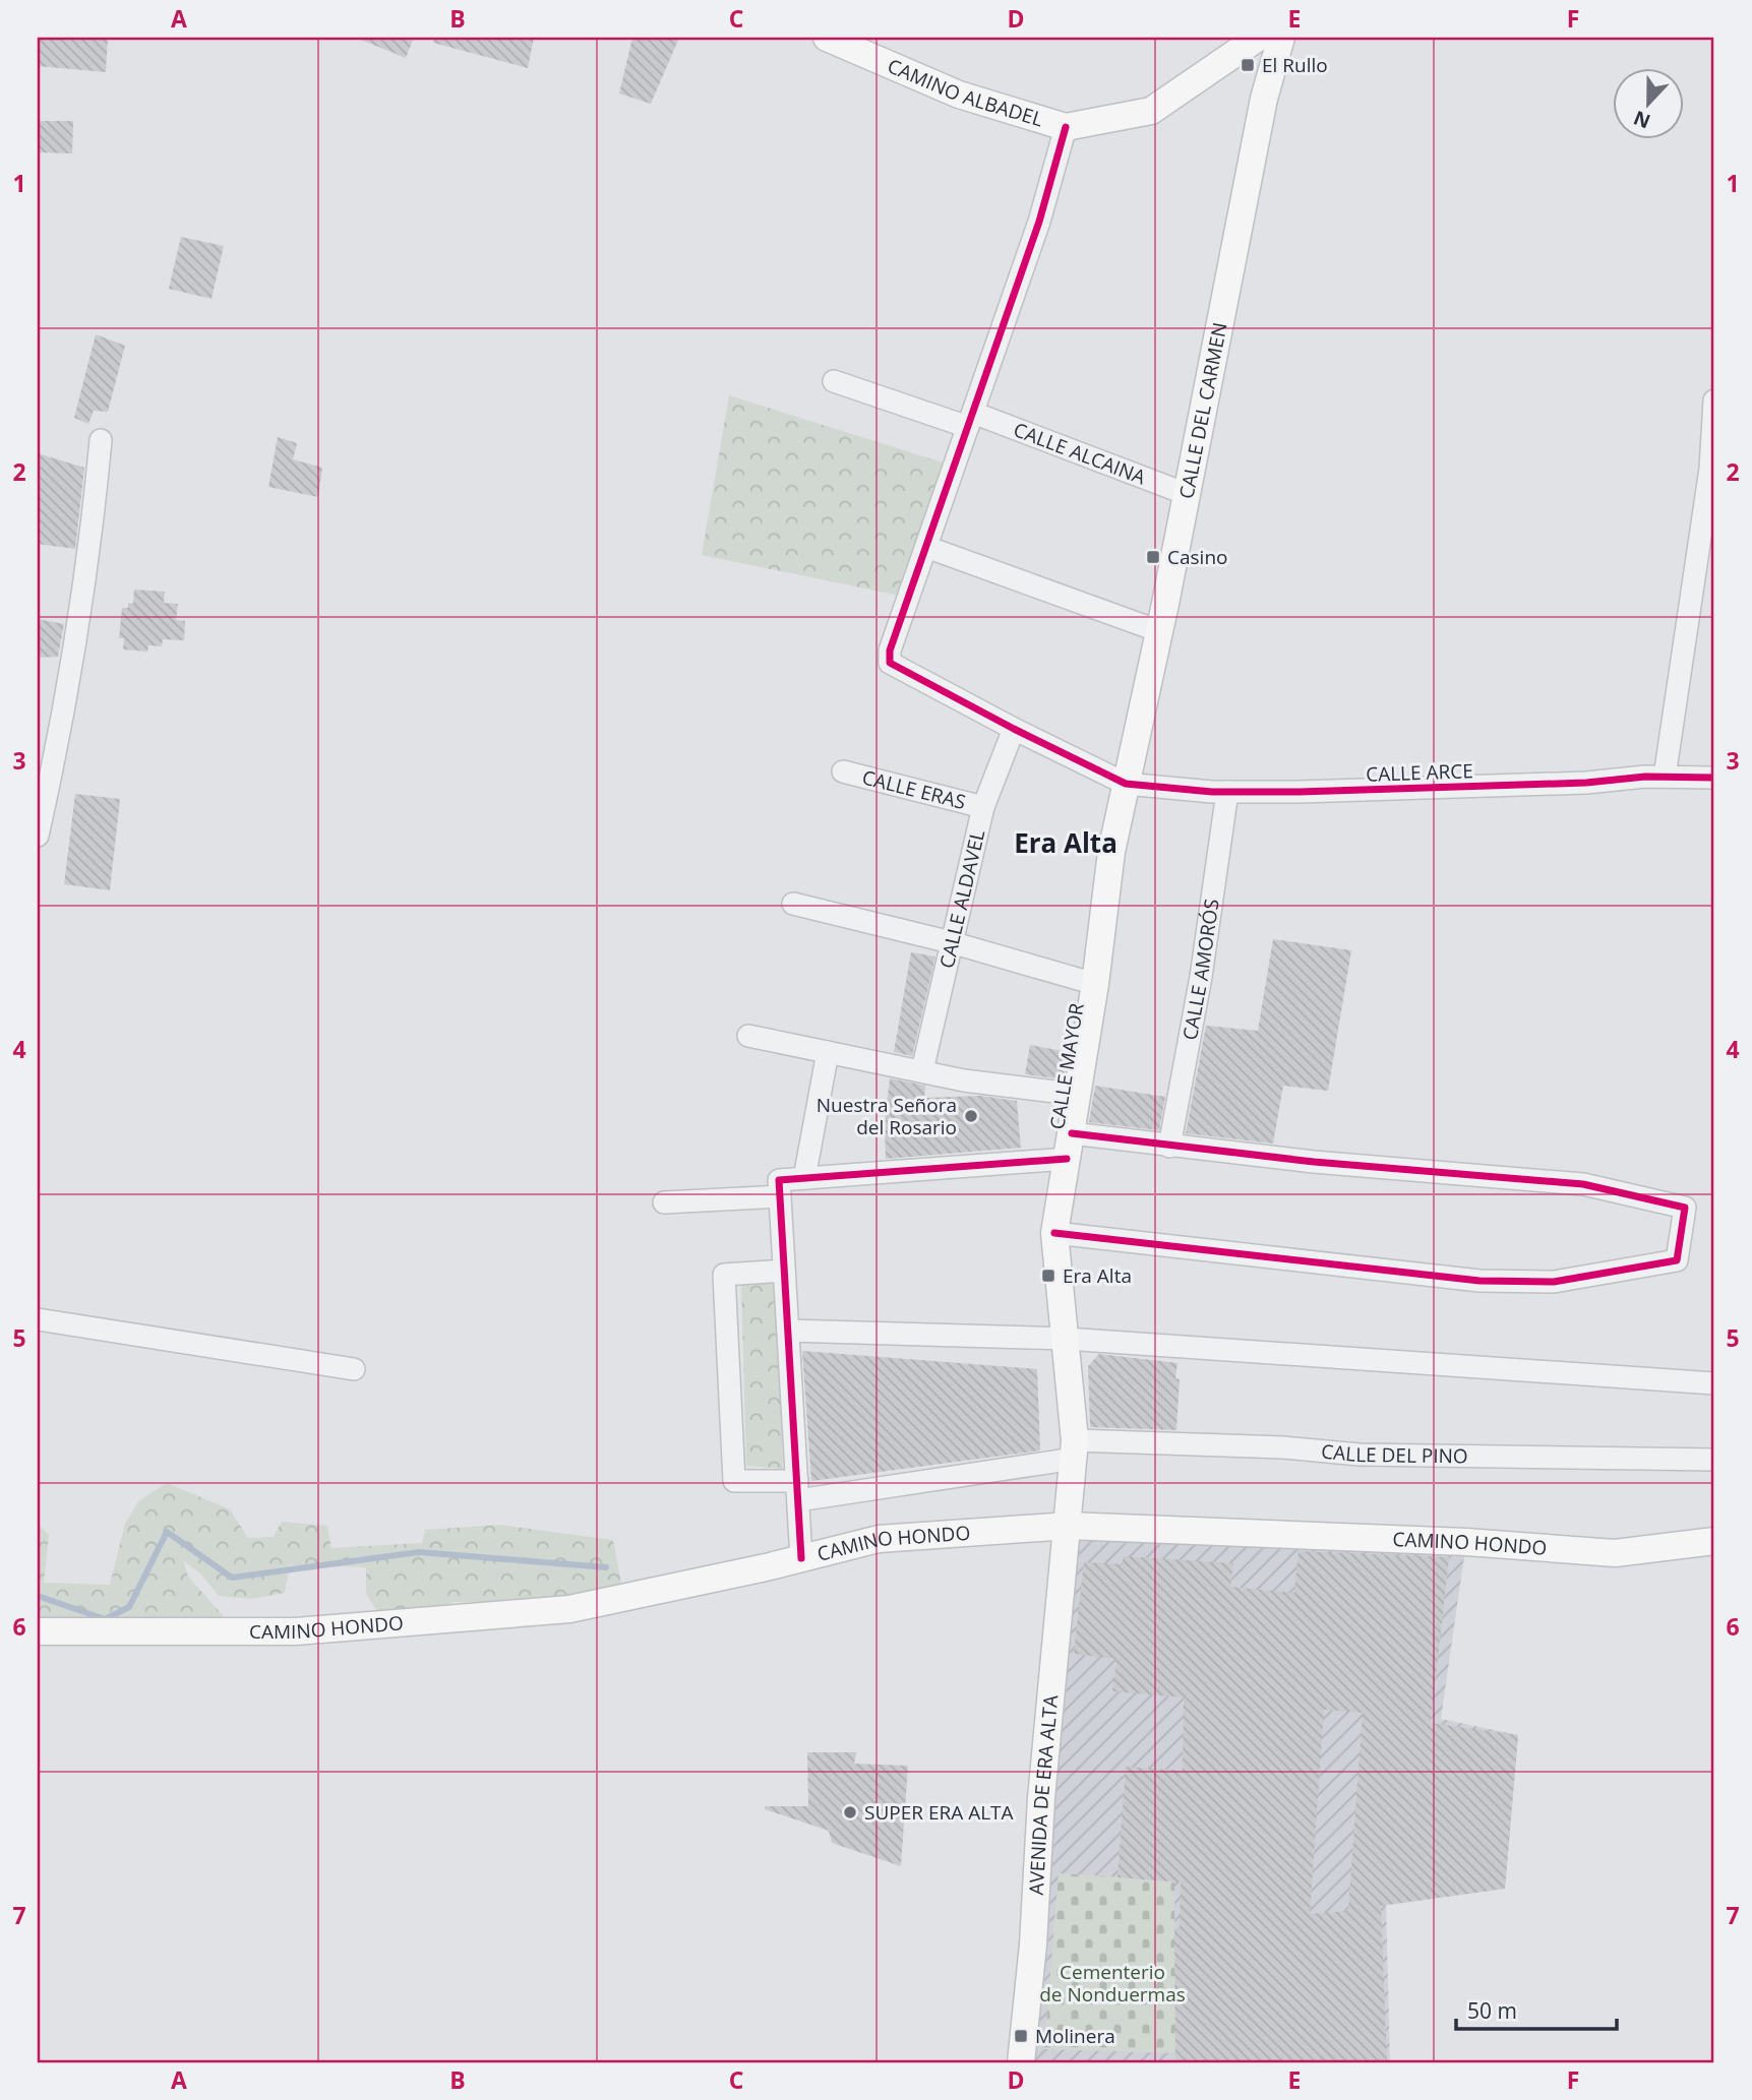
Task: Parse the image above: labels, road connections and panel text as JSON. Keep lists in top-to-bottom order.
{
  "streets": {
    "main road": [
      "CAMINO ALBADEL",
      "CALLE DEL CARMEN",
      "CALLE MAYOR",
      "CAMINO HONDO",
      "AVENIDA DE ERA ALTA"
    ],
    "street": [
      "CALLE ALCAINA",
      "CALLE ARCE",
      "CALLE ERAS",
      "CALLE ALDAVEL",
      "CALLE AMORÓS",
      "CALLE DEL PINO"
    ]
  },
  "crossings": [
    ["CALLE DEL CARMEN", "CALLE ALCAINA"],
    ["CALLE DEL CARMEN", "CALLE ARCE"],
    ["CALLE DEL CARMEN", "CALLE MAYOR"],
    ["CALLE ARCE", "CALLE AMORÓS"],
    ["CALLE ARCE", "CALLE MAYOR"],
    ["CALLE ERAS", "CALLE ALDAVEL"],
    ["CALLE MAYOR", "CALLE DEL PINO"],
    ["CALLE MAYOR", "CAMINO HONDO"],
    ["CALLE MAYOR", "AVENIDA DE ERA ALTA"],
    ["CAMINO HONDO", "AVENIDA DE ERA ALTA"]
  ],
  "districts": ["Era Alta"],
  "parks": ["Cementerio de Nonduermas"],
  "places": {
    "transit": [
      "El Rullo",
      "Casino",
      "Era Alta",
      "Molinera"
    ],
    "other": ["Nuestra Señora del Rosario", "SUPER ERA ALTA"]
  },
  "scale_bar": "50 m",
  "north": "bottom",
  "grid": {
    "columns": [
      "A",
      "B",
      "C",
      "D",
      "E",
      "F"
    ],
    "rows": [
      "1",
      "2",
      "3",
      "4",
      "5",
      "6",
      "7"
    ]
  }
}
